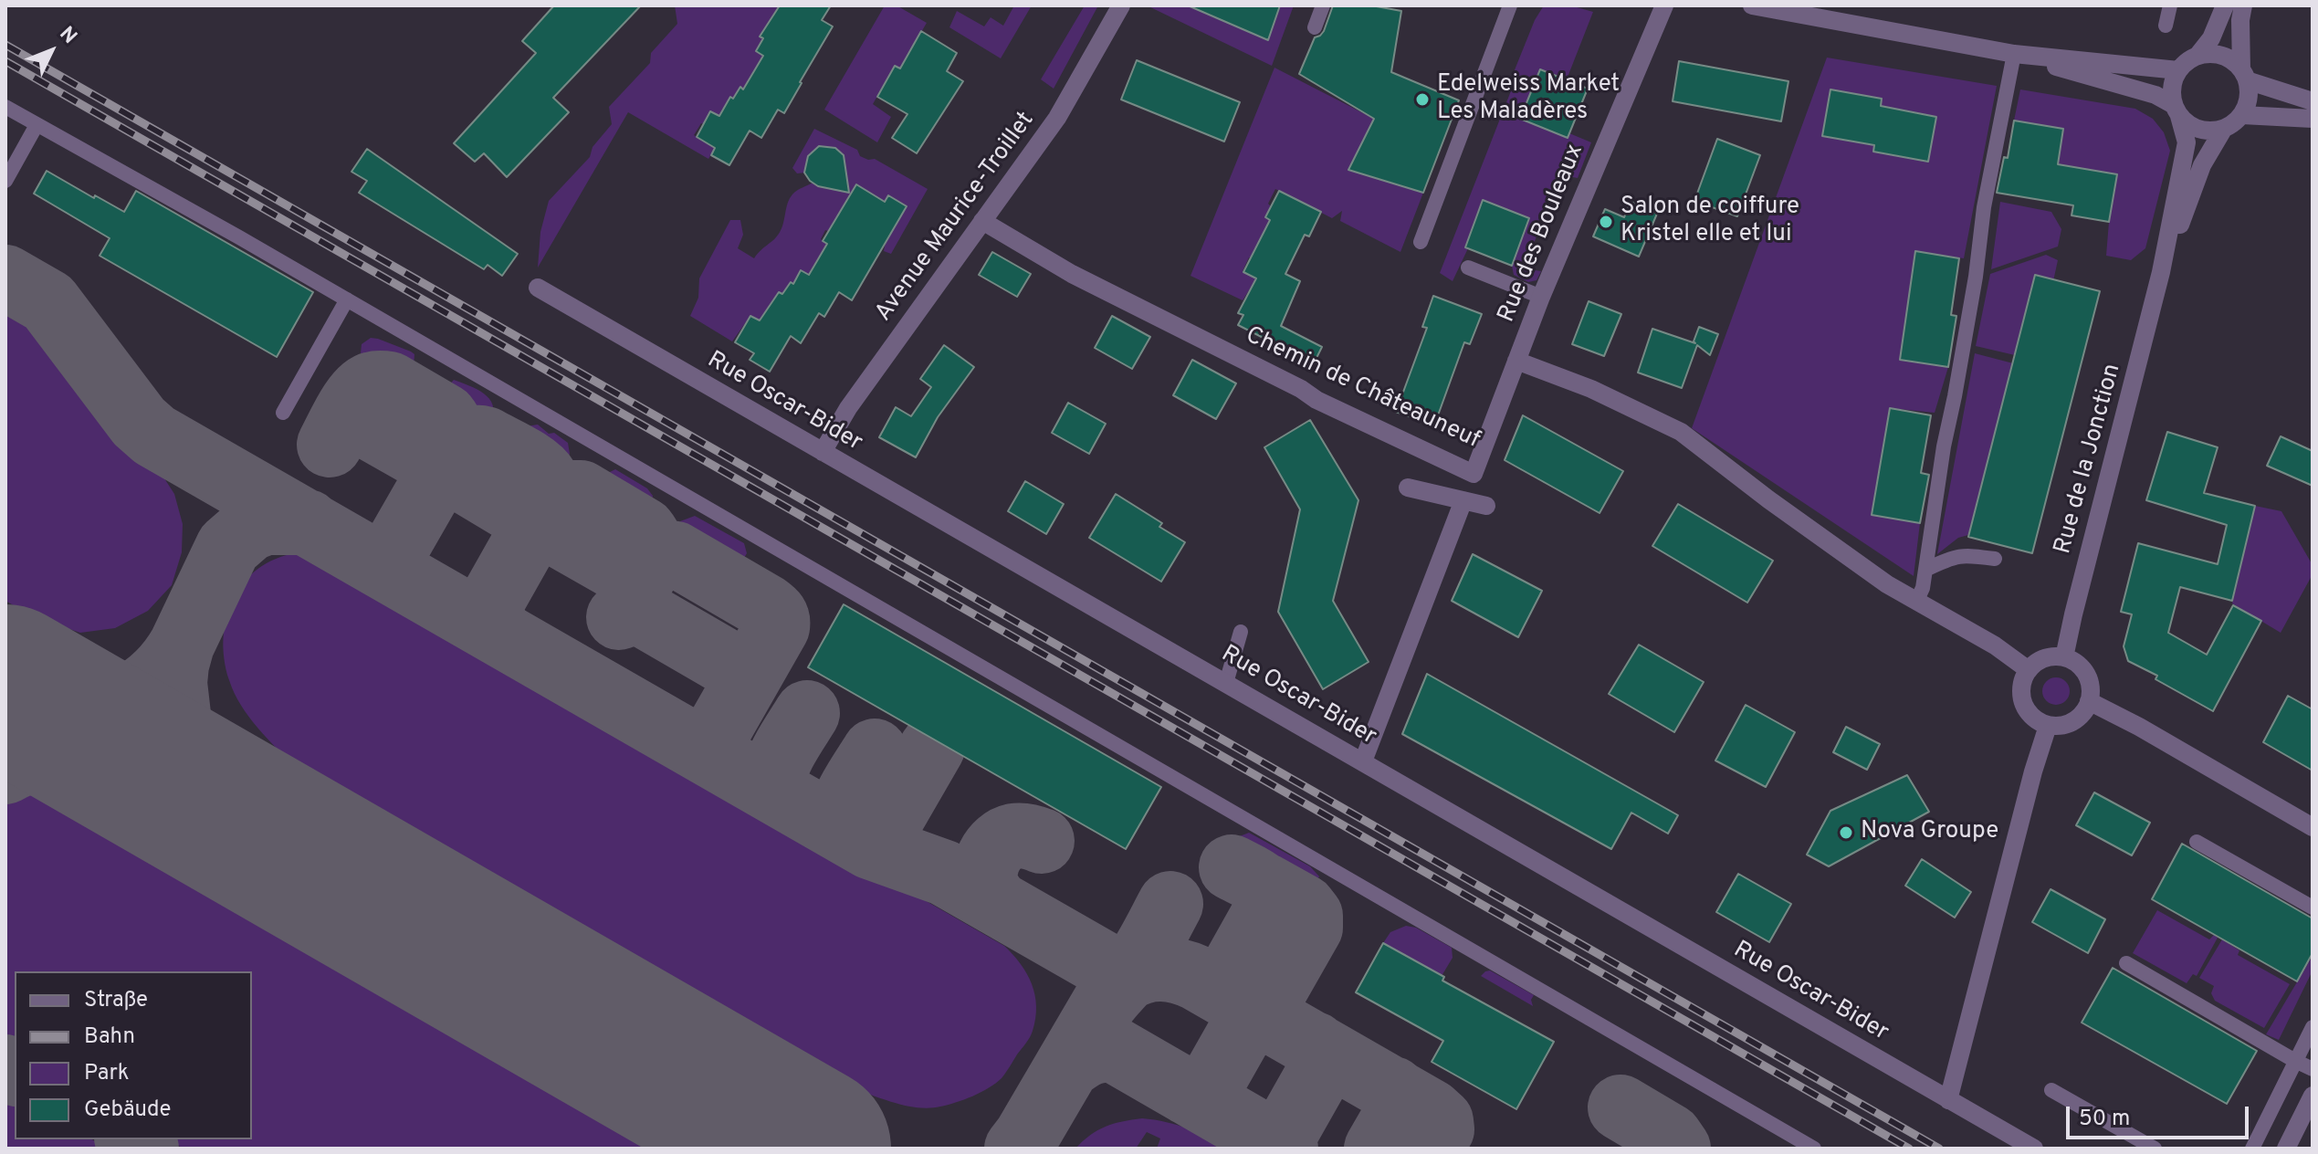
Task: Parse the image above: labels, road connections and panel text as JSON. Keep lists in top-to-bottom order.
{
  "streets": {
    "street": [
      "Avenue Maurice-Troillet",
      "Rue des Bouleaux",
      "Chemin de Châteauneuf",
      "Rue Oscar-Bider",
      "Rue de la Jonction"
    ]
  },
  "crossings": [
    ["Avenue Maurice-Troillet", "Chemin de Châteauneuf"],
    ["Avenue Maurice-Troillet", "Rue Oscar-Bider"],
    ["Rue des Bouleaux", "Chemin de Châteauneuf"]
  ],
  "places": ["Edelweiss Market Les Maladères", "Salon de coiffure Kristel elle et lui", "Nova Groupe"],
  "legend": [
    "Straße",
    "Bahn",
    "Park",
    "Gebäude"
  ],
  "scale_bar": "50 m",
  "north": "top right"
}
